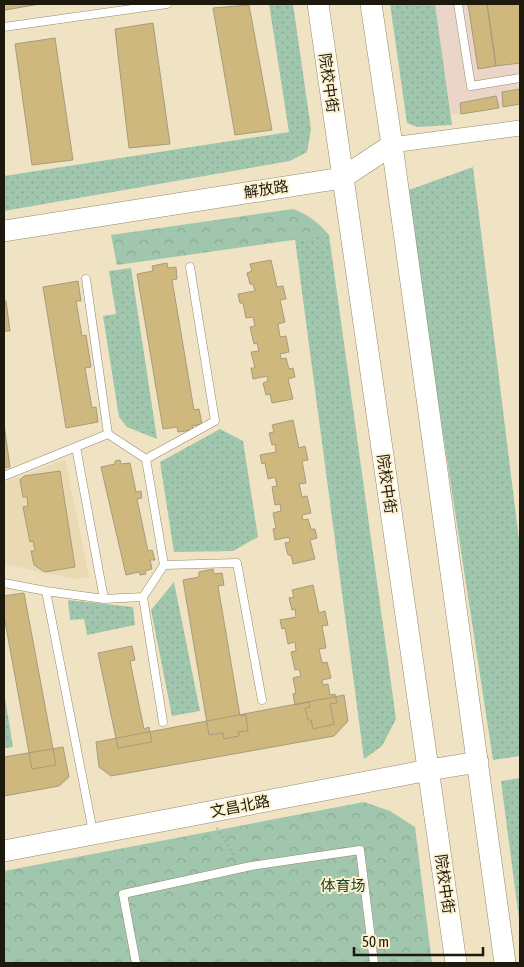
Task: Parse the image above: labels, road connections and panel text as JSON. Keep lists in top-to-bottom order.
{
  "streets": {
    "main road": ["院校中街", "解放路", "文昌北路"]
  },
  "crossings": [
    ["院校中街", "解放路"],
    ["院校中街", "文昌北路"]
  ],
  "parks": ["体育场"],
  "scale_bar": "50 m"
}
